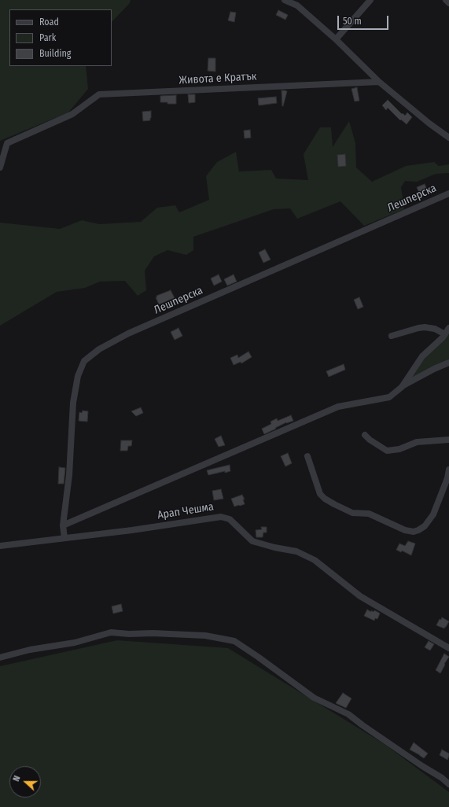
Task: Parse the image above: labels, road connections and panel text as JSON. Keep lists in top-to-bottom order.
{
  "streets": {
    "street": ["Живота е Кратък", "Лешперска", "Арап Чешма"]
  },
  "crossings": [
    ["Лешперска", "Арап Чешма"]
  ],
  "legend": ["Road", "Park", "Building"],
  "scale_bar": "50 m",
  "north": "left"
}
